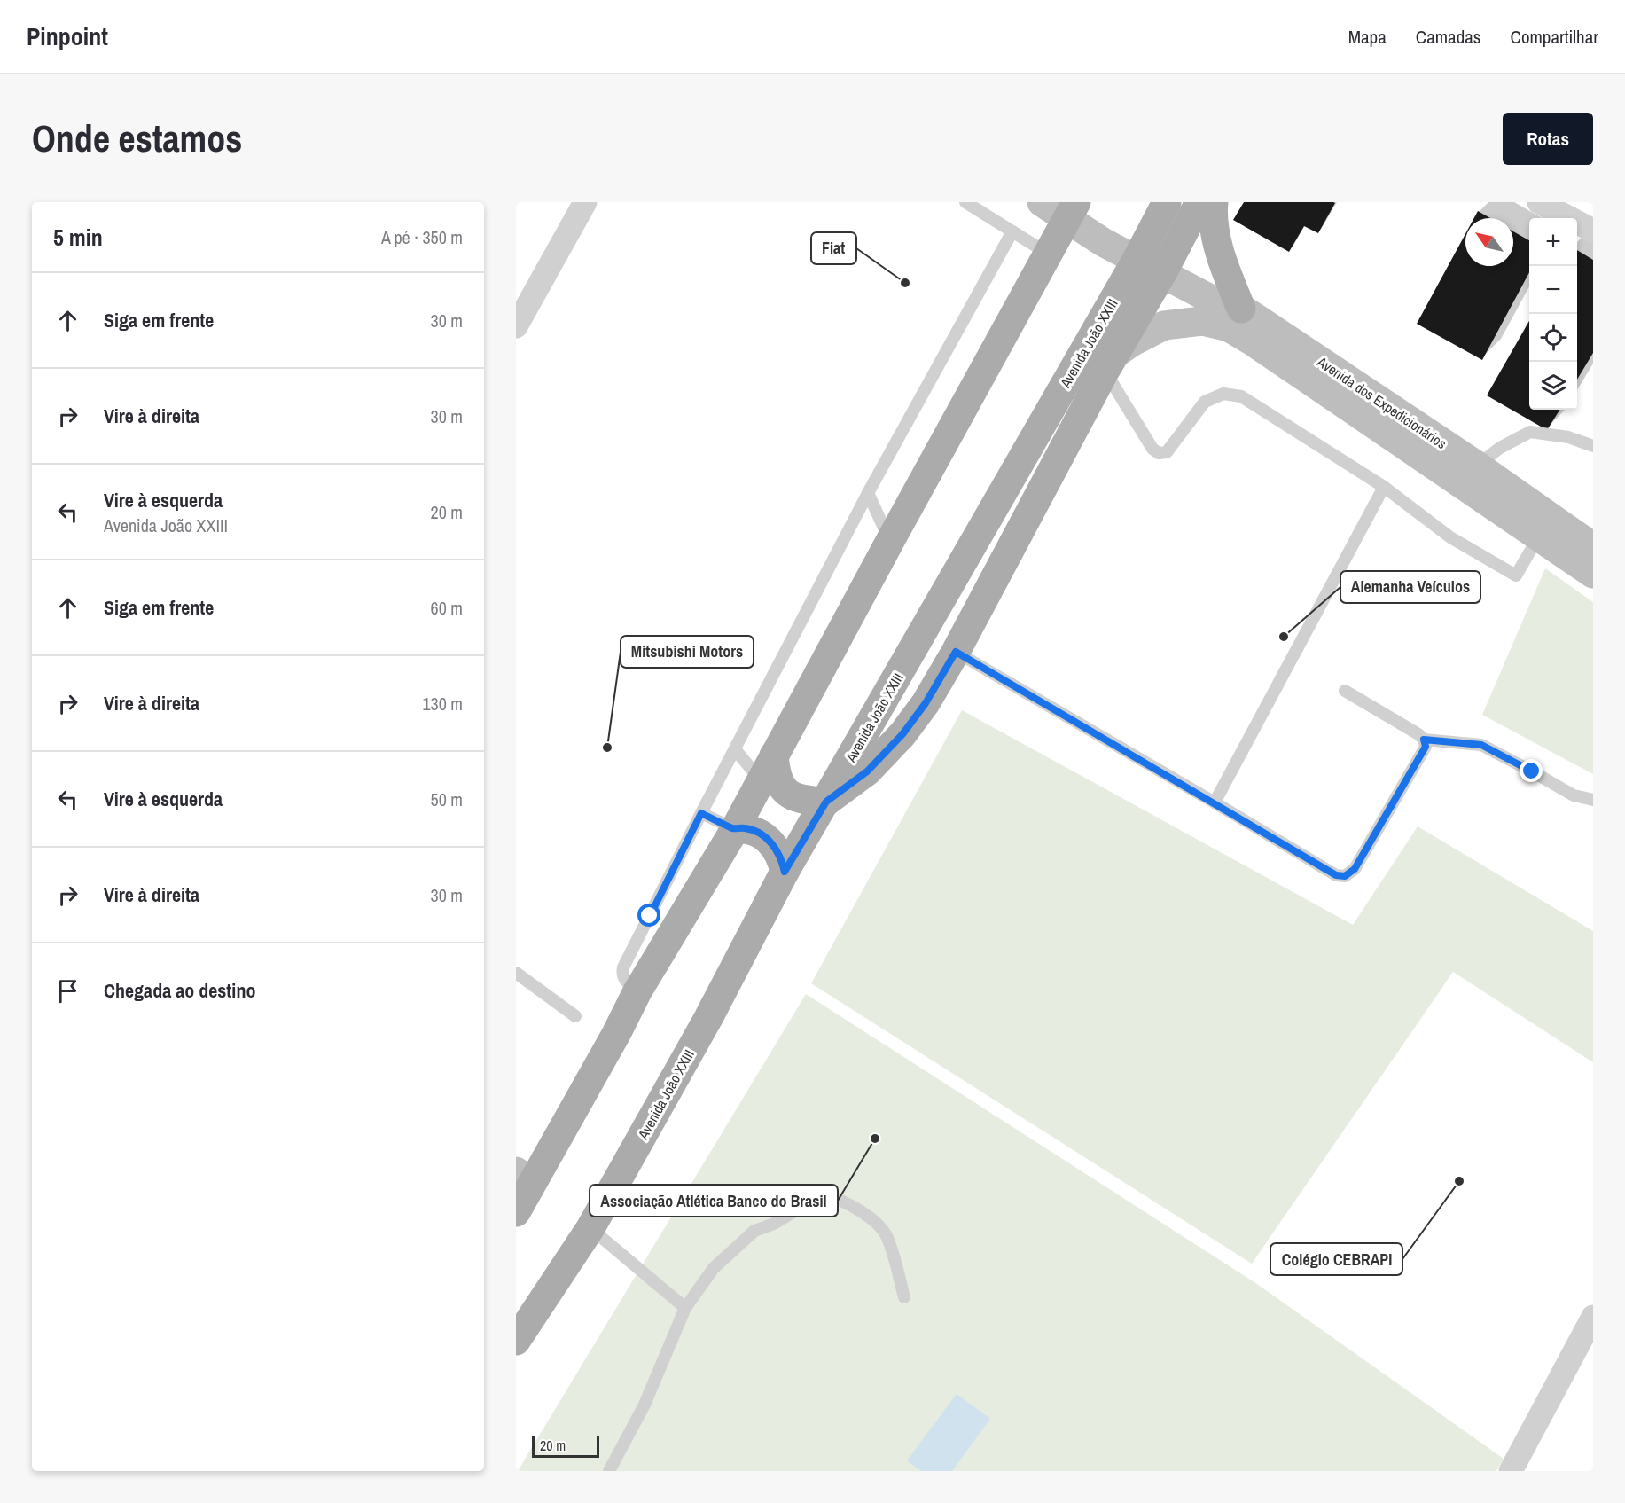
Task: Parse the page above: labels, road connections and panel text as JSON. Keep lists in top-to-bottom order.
{
  "streets": {
    "main road": ["Avenida João XXIII", "Avenida dos Expedicionários"]
  },
  "crossings": [
    ["Avenida João XXIII", "Avenida dos Expedicionários"]
  ],
  "places": [
    "Fiat",
    "Alemanha Veículos",
    "Mitsubishi Motors",
    "Associação Atlética Banco do Brasil",
    "Colégio CEBRAPI"
  ],
  "scale_bar": "20 m",
  "north": "top left",
  "page": {
    "header": "Pinpoint",
    "nav": ["Mapa", "Camadas", "Compartilhar"],
    "buttons": "Rotas",
    "title": "Onde estamos",
    "heading": ["5 min", "A pé · 350 m"],
    "map_buttons": ["+", "−"],
    "list": [
      ["Siga em frente", "30 m"],
      ["Vire à direita", "30 m"],
      ["Vire à esquerda", "Avenida João XXIII", "20 m"],
      ["Siga em frente", "60 m"],
      ["Vire à direita", "130 m"],
      ["Vire à esquerda", "50 m"],
      ["Vire à direita", "30 m"],
      "Chegada ao destino"
    ],
    "scale": "20 m"
  }
}
